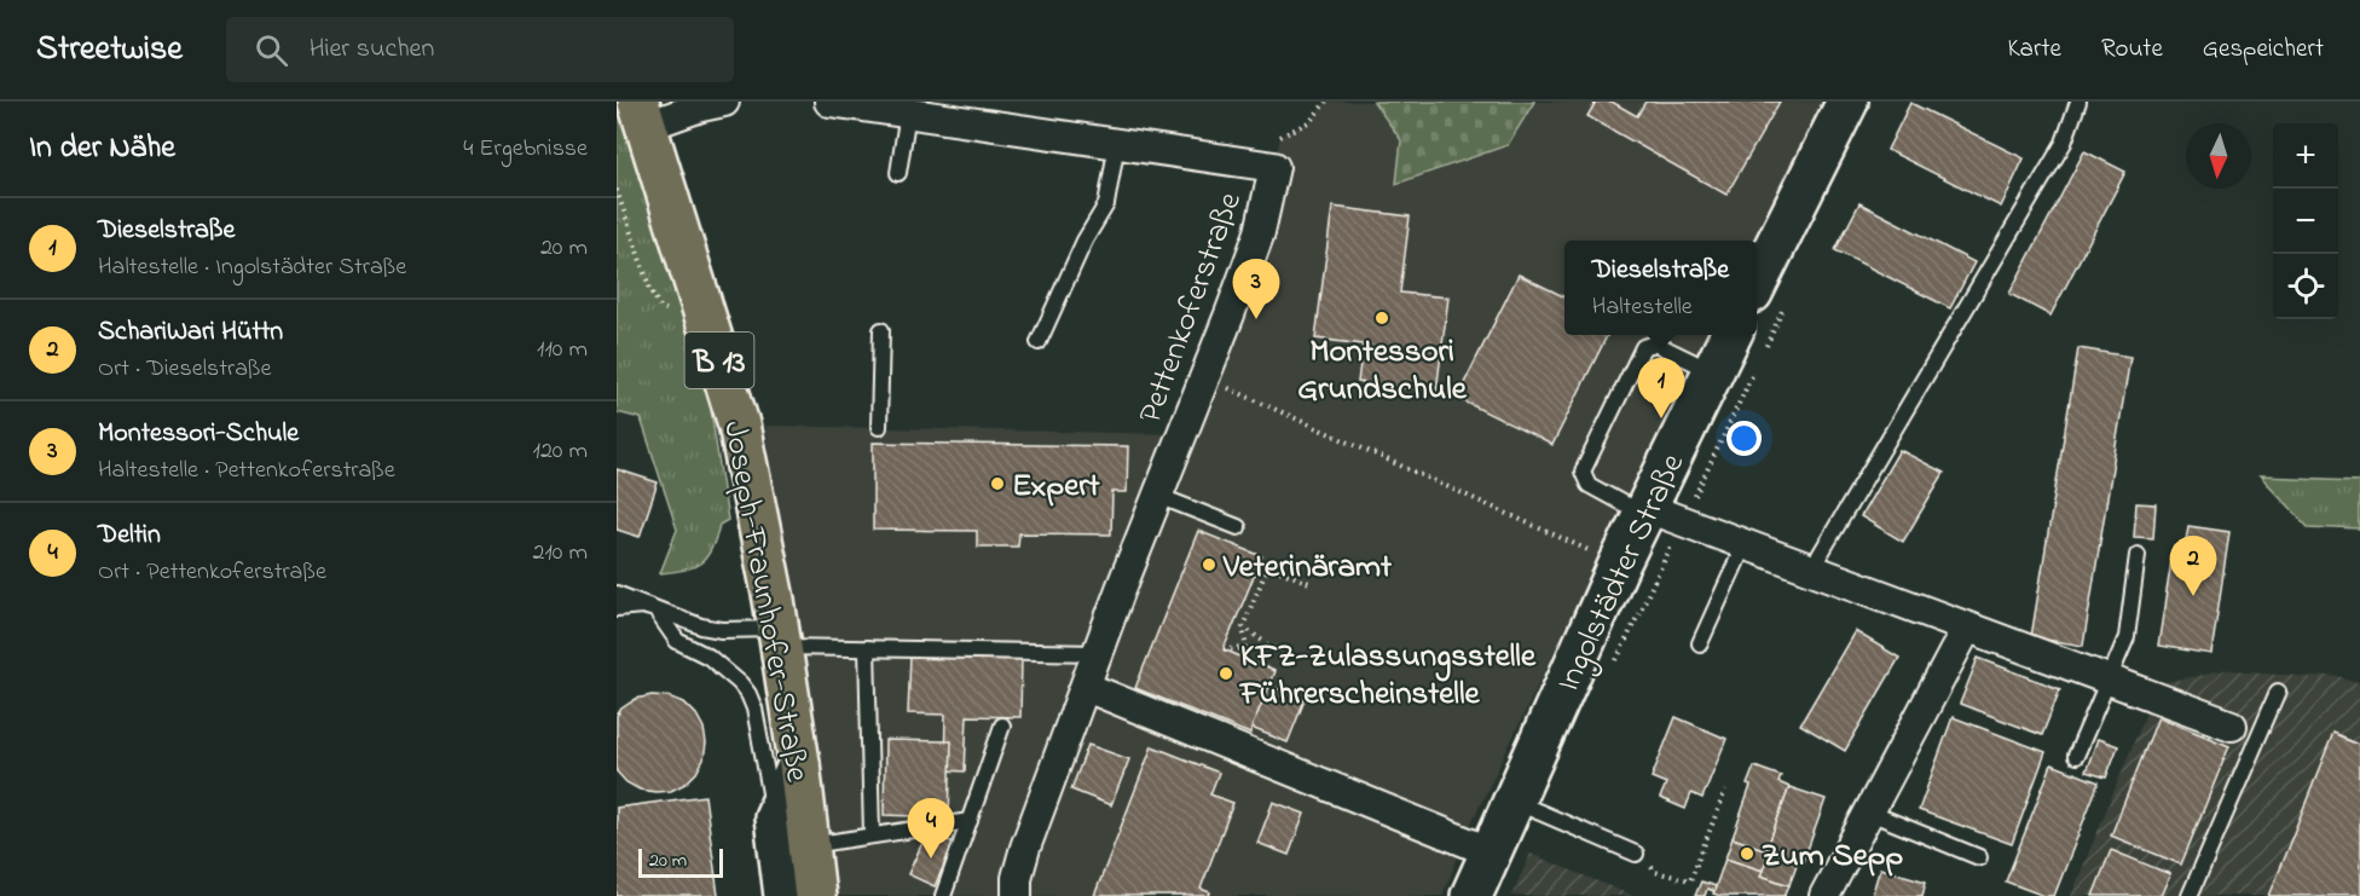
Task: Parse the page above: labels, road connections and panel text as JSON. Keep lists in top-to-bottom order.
{
  "streets": {
    "main road": ["B 13", "Joseph-Fraunhofer-Straße"],
    "street": ["Pettenkoferstraße", "Ingolstädter Straße"]
  },
  "places": [
    "Montessori Grundschule",
    "Expert",
    "Veterinäramt",
    "KFZ-Zulassungsstelle Führerscheinstelle",
    "Zum Sepp"
  ],
  "scale_bar": "20 m",
  "north": "bottom",
  "page": {
    "header": "Streetwise",
    "search": "Hier suchen",
    "nav": ["Karte", "Route", "Gespeichert"],
    "heading": ["In der Nähe", "4 Ergebnisse"],
    "map_buttons": ["+", "−"],
    "list": [
      {
        "mark": "1",
        "name": "Dieselstraße",
        "note": "Haltestelle · Ingolstädter Straße",
        "value": "20 m"
      },
      {
        "mark": "2",
        "name": "SchariWari Hüttn",
        "note": "Ort · Dieselstraße",
        "value": "110 m"
      },
      {
        "mark": "3",
        "name": "Montessori-Schule",
        "note": "Haltestelle · Pettenkoferstraße",
        "value": "120 m"
      },
      {
        "mark": "4",
        "name": "Deltin",
        "note": "Ort · Pettenkoferstraße",
        "value": "210 m"
      }
    ],
    "popup": ["Dieselstraße", "Haltestelle"],
    "pins": [
      "3",
      "1",
      "2",
      "4"
    ],
    "scale": "20 m"
  }
}
